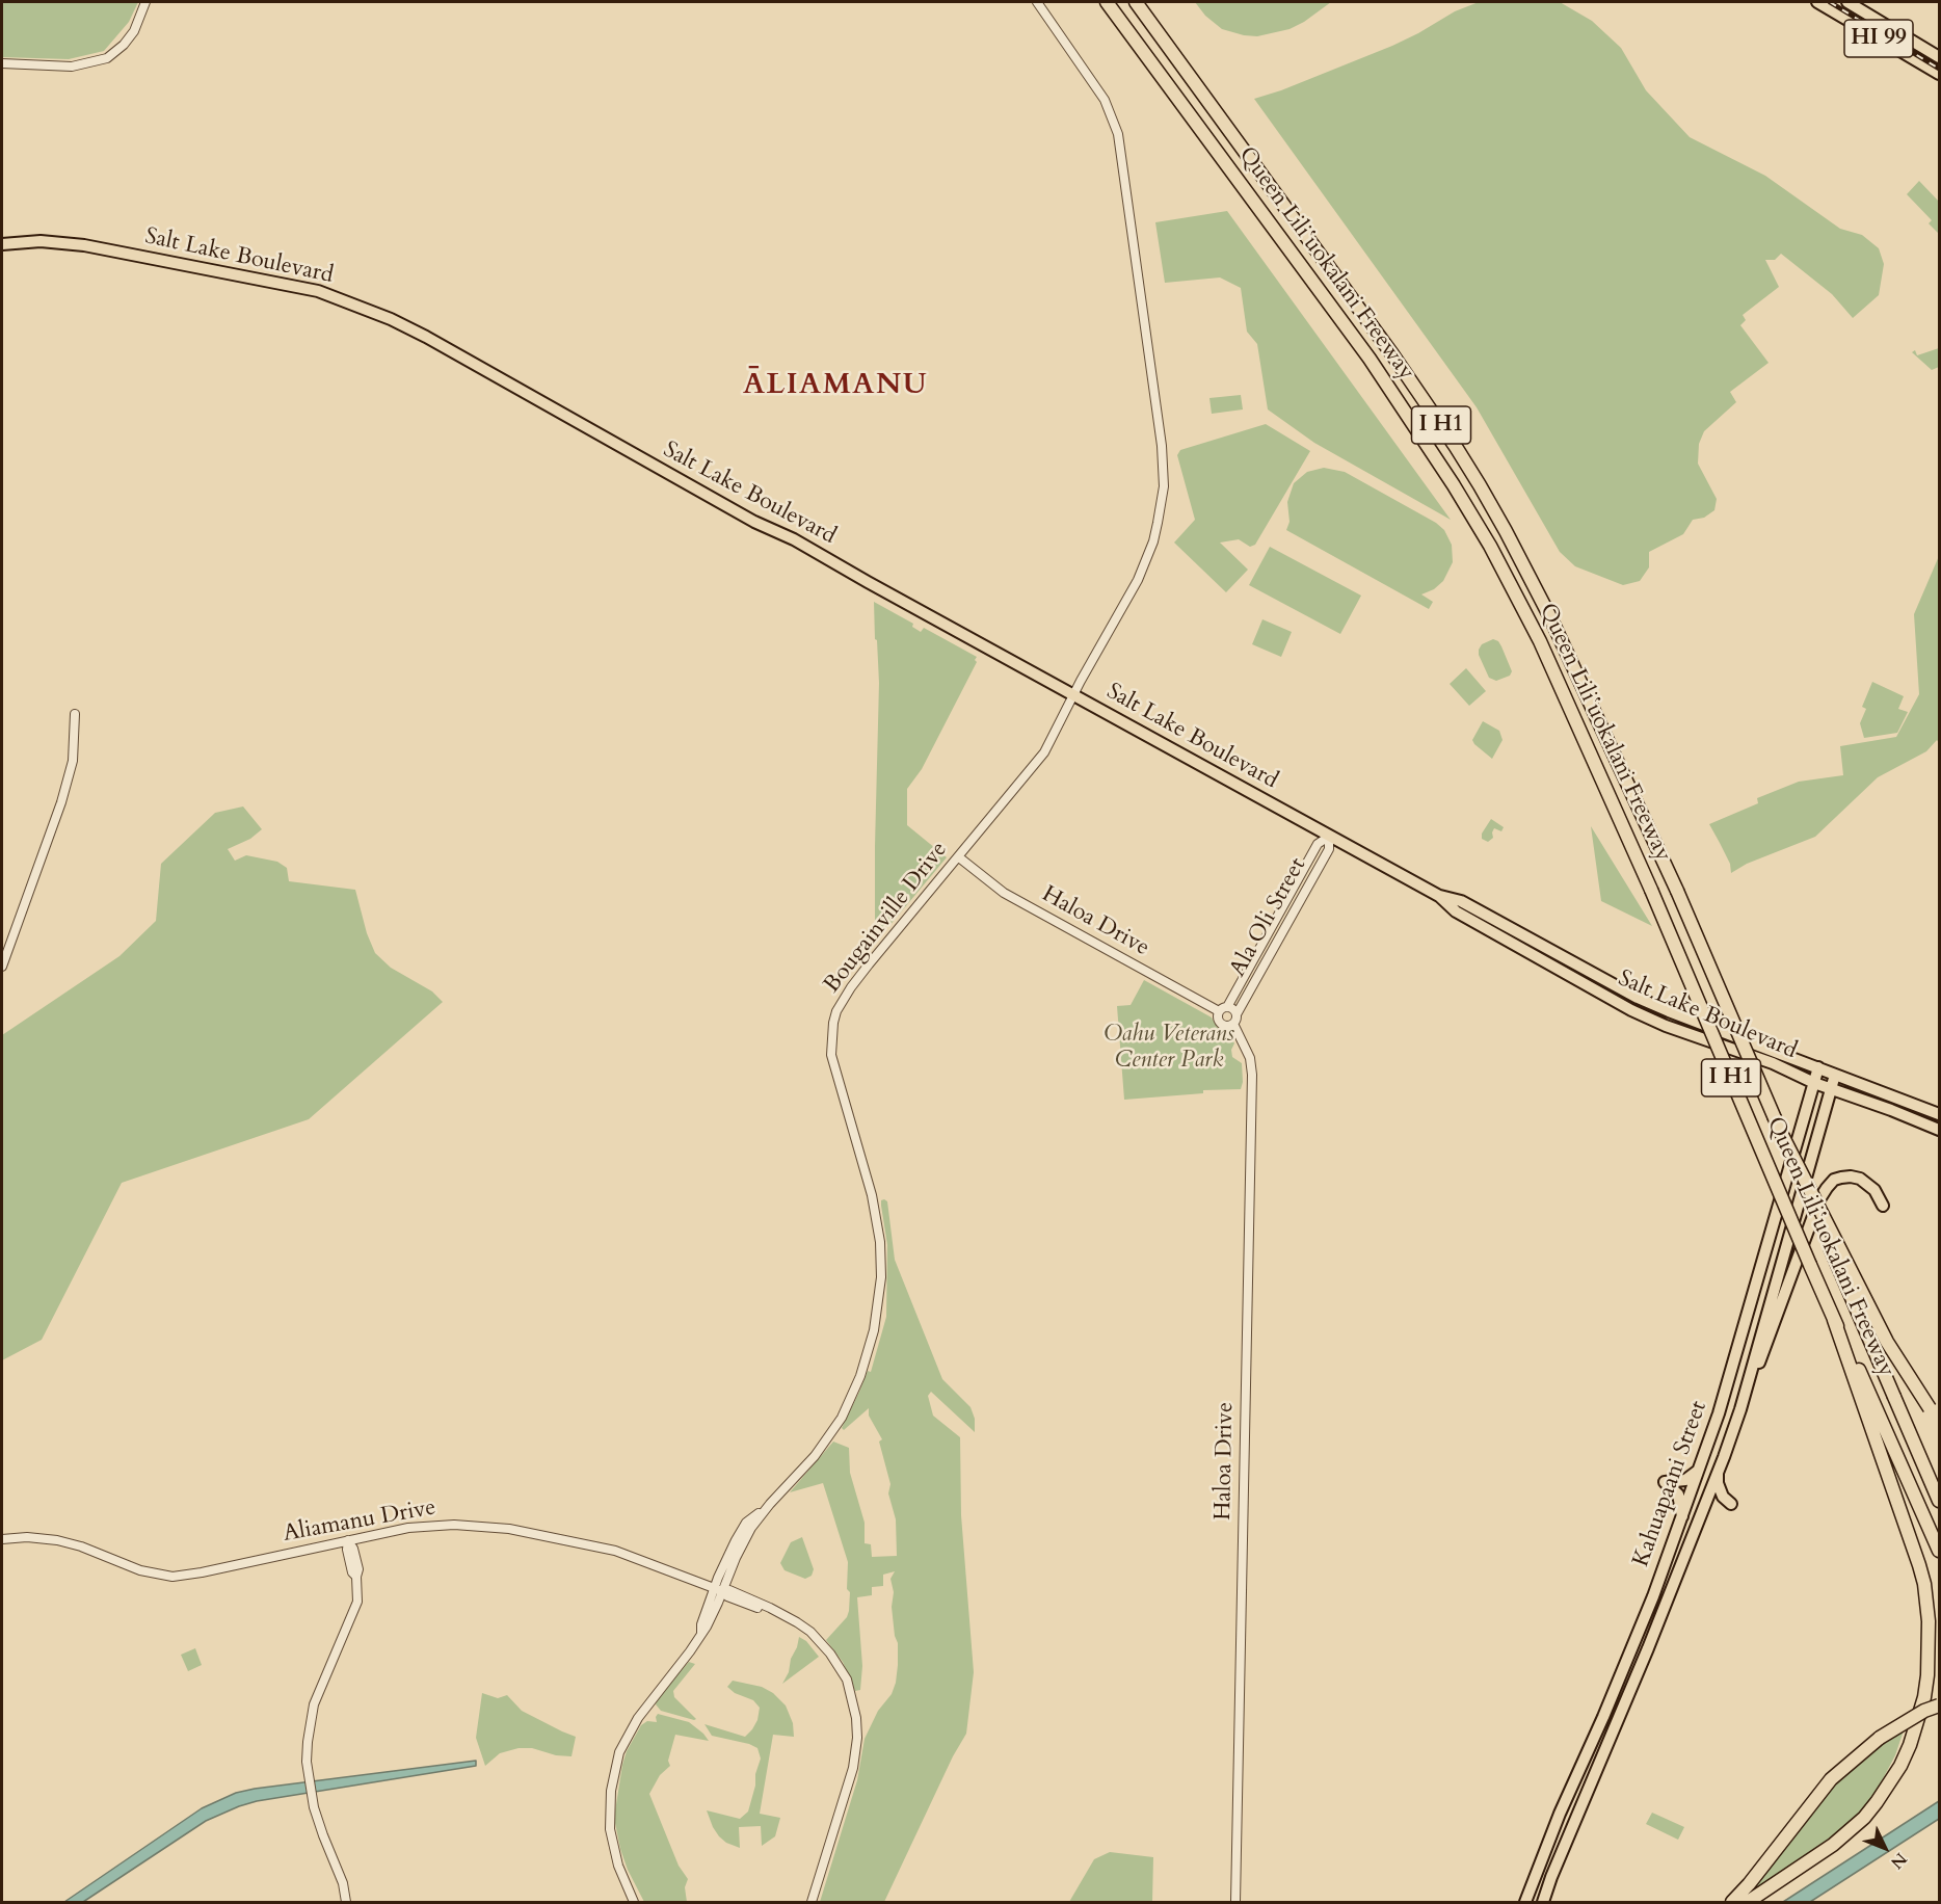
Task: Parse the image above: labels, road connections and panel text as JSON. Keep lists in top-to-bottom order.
{
  "streets": {
    "highway": ["Queen Liliʻuokalani Freeway", "I H1"],
    "main road": ["HI 99", "Salt Lake Boulevard", "Kahuapaani Street"],
    "street": [
      "Bougainville Drive",
      "Ala Oli Street",
      "Haloa Drive",
      "Aliamanu Drive"
    ]
  },
  "crossings": [
    ["Salt Lake Boulevard", "Bougainville Drive"],
    ["Salt Lake Boulevard", "Ala Oli Street"],
    ["Salt Lake Boulevard", "Kahuapaani Street"],
    ["Bougainville Drive", "Haloa Drive"],
    ["Bougainville Drive", "Aliamanu Drive"],
    ["Ala Oli Street", "Haloa Drive"]
  ],
  "districts": ["ĀLIAMANU"],
  "parks": ["Oahu Veterans Center Park"],
  "north": "bottom right"
}
